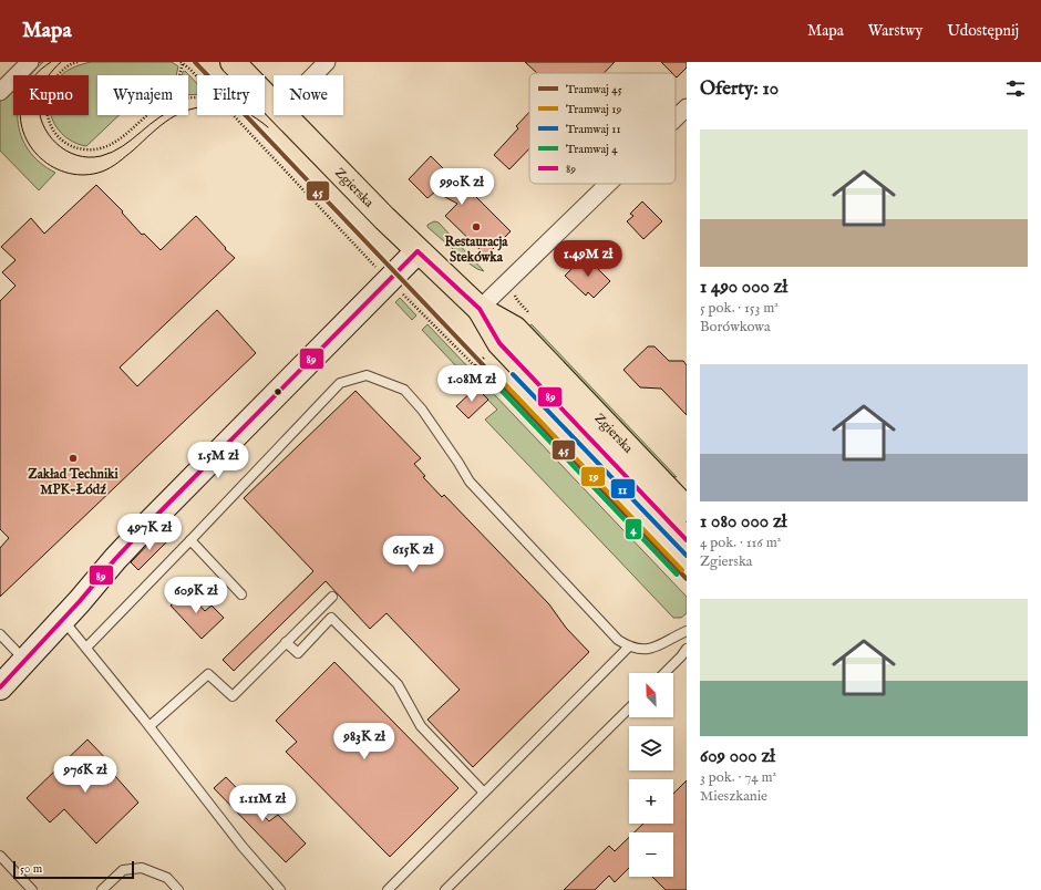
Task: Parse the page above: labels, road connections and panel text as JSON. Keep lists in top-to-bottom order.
{
  "streets": {
    "main road": ["Zgierska"]
  },
  "places": ["Restauracja Stekówka", "Zakład Techniki MPK-Łódź"],
  "lines": [
    "tram line 45",
    "transit line 89",
    "tram line 11",
    "tram line 19",
    "tram line 4"
  ],
  "legend": [
    "Tramwaj 45",
    "Tramwaj 19",
    "Tramwaj 11",
    "Tramwaj 4",
    "89"
  ],
  "scale_bar": "50 m",
  "north": "top left",
  "page": {
    "header": "Mapa",
    "nav": ["Mapa", "Warstwy", "Udostępnij"],
    "heading": "Oferty: 10",
    "chip": [
      "Kupno",
      "Wynajem",
      "Filtry",
      "Nowe"
    ],
    "list": [
      {
        "name": "1 490 000 zł",
        "note": "5 pok. · 153 m² · Borówkowa"
      },
      {
        "name": "1 080 000 zł",
        "note": "4 pok. · 116 m² · Zgierska"
      },
      {
        "name": "609 000 zł",
        "note": "3 pok. · 74 m² · Mieszkanie"
      }
    ],
    "price": [
      "990K zł",
      "1.49M zł",
      "1.08M zł",
      "1.5M zł",
      "497K zł",
      "615K zł",
      "609K zł",
      "983K zł",
      "976K zł",
      "1.11M zł"
    ],
    "map_buttons": ["+", "−"],
    "scale": "50 m"
  }
}
